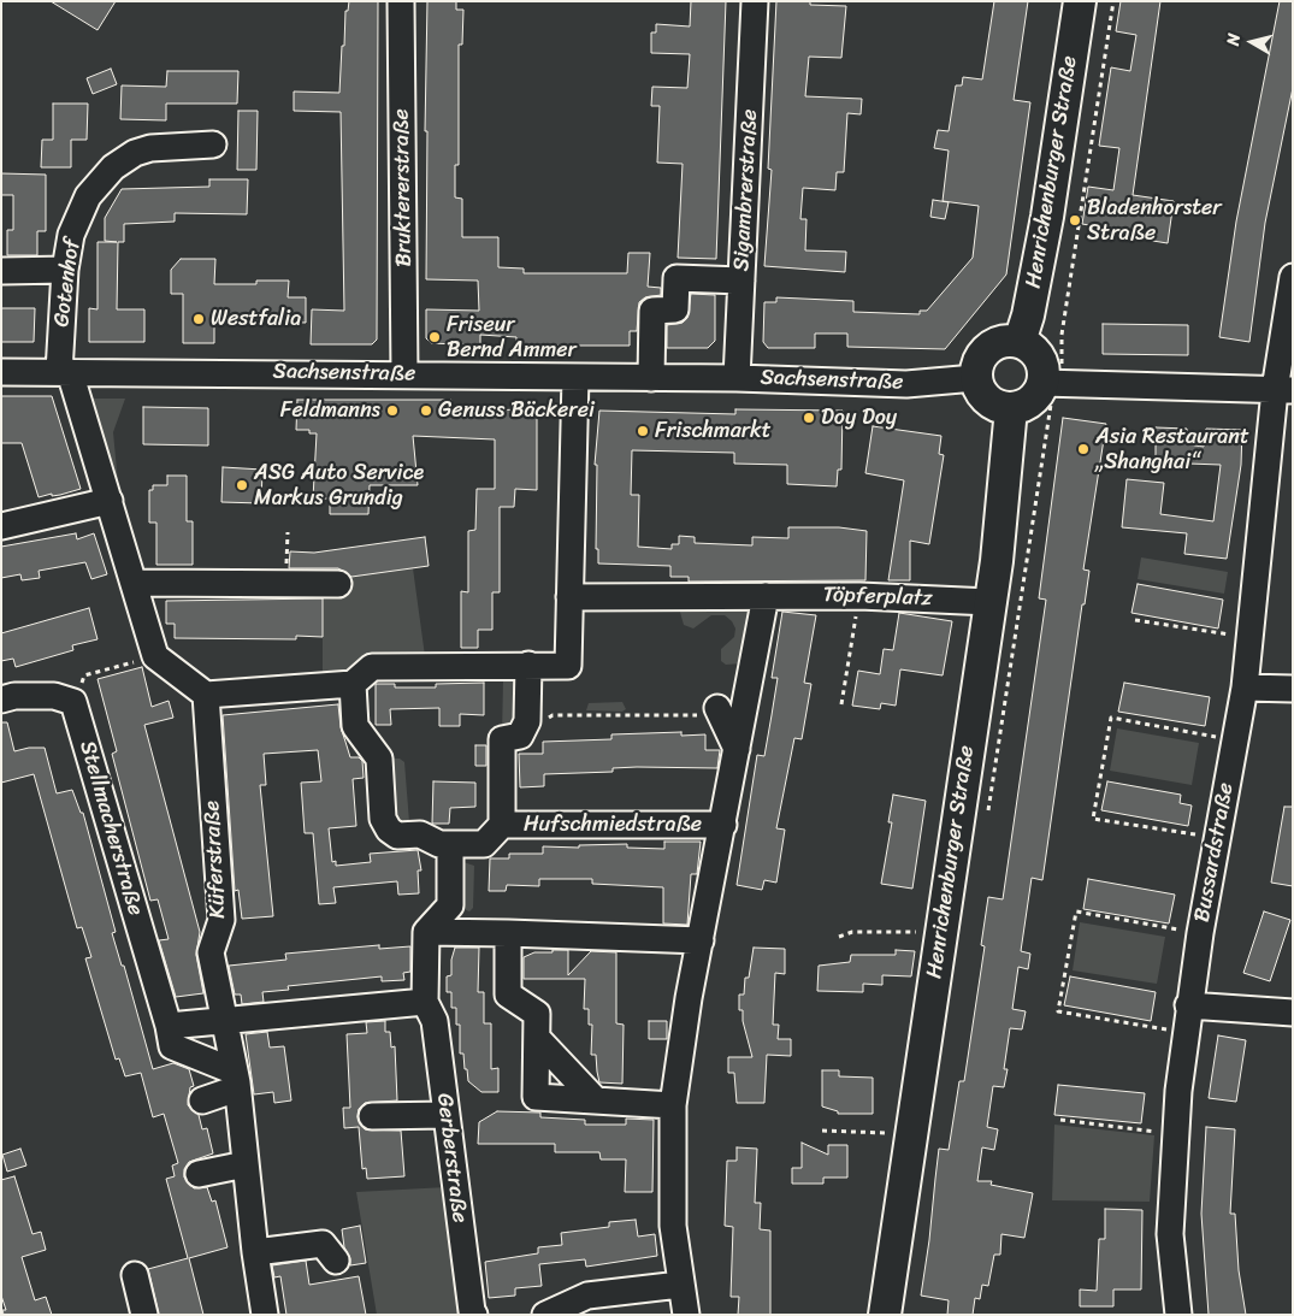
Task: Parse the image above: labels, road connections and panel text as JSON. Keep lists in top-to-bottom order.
{
  "streets": {
    "main road": ["Henrichenburger Straße"],
    "street": [
      "Bruktererstraße",
      "Sigambrerstraße",
      "Gotenhof",
      "Sachsenstraße",
      "Töpferplatz",
      "Hufschmiedstraße",
      "Stellmacherstraße",
      "Bussardstraße",
      "Küferstraße",
      "Gerberstraße"
    ]
  },
  "crossings": [
    ["Henrichenburger Straße", "Sachsenstraße"],
    ["Henrichenburger Straße", "Töpferplatz"],
    ["Bruktererstraße", "Sachsenstraße"],
    ["Sigambrerstraße", "Sachsenstraße"],
    ["Gotenhof", "Sachsenstraße"]
  ],
  "places": [
    "Bladenhorster Straße",
    "Westfalia",
    "Friseur Bernd Ammer",
    "Feldmanns",
    "Genuss Bäckerei",
    "Doy Doy",
    "Frischmarkt",
    "Asia Restaurant „Shanghai“",
    "ASG Auto Service Markus Grundig"
  ],
  "north": "left"
}
